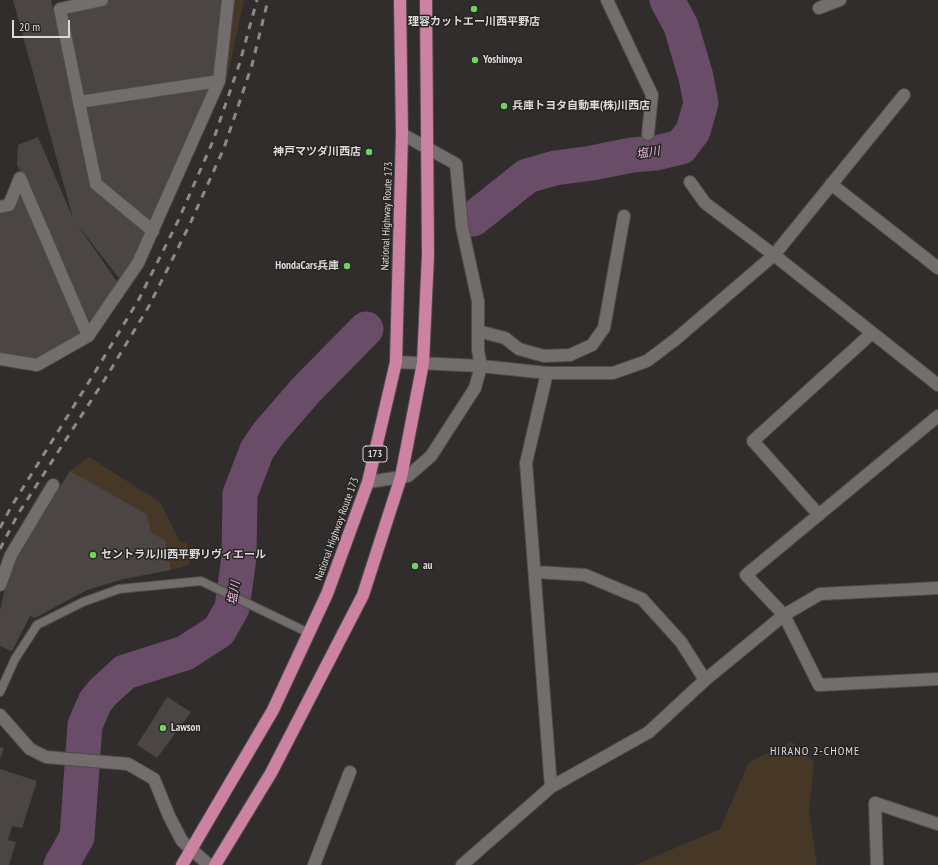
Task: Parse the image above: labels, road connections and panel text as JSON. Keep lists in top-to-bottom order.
{
  "streets": {
    "highway": ["National Highway Route 173", "173"]
  },
  "districts": ["HIRANO 2-CHOME"],
  "water": ["塩川"],
  "places": [
    "理容カットエー川西平野店",
    "Yoshinoya",
    "兵庫トヨタ自動車(株)川西店",
    "神戸マツダ川西店",
    "HondaCars兵庫",
    "セントラル川西平野リヴィエール",
    "au",
    "Lawson"
  ],
  "scale_bar": "20 m"
}
